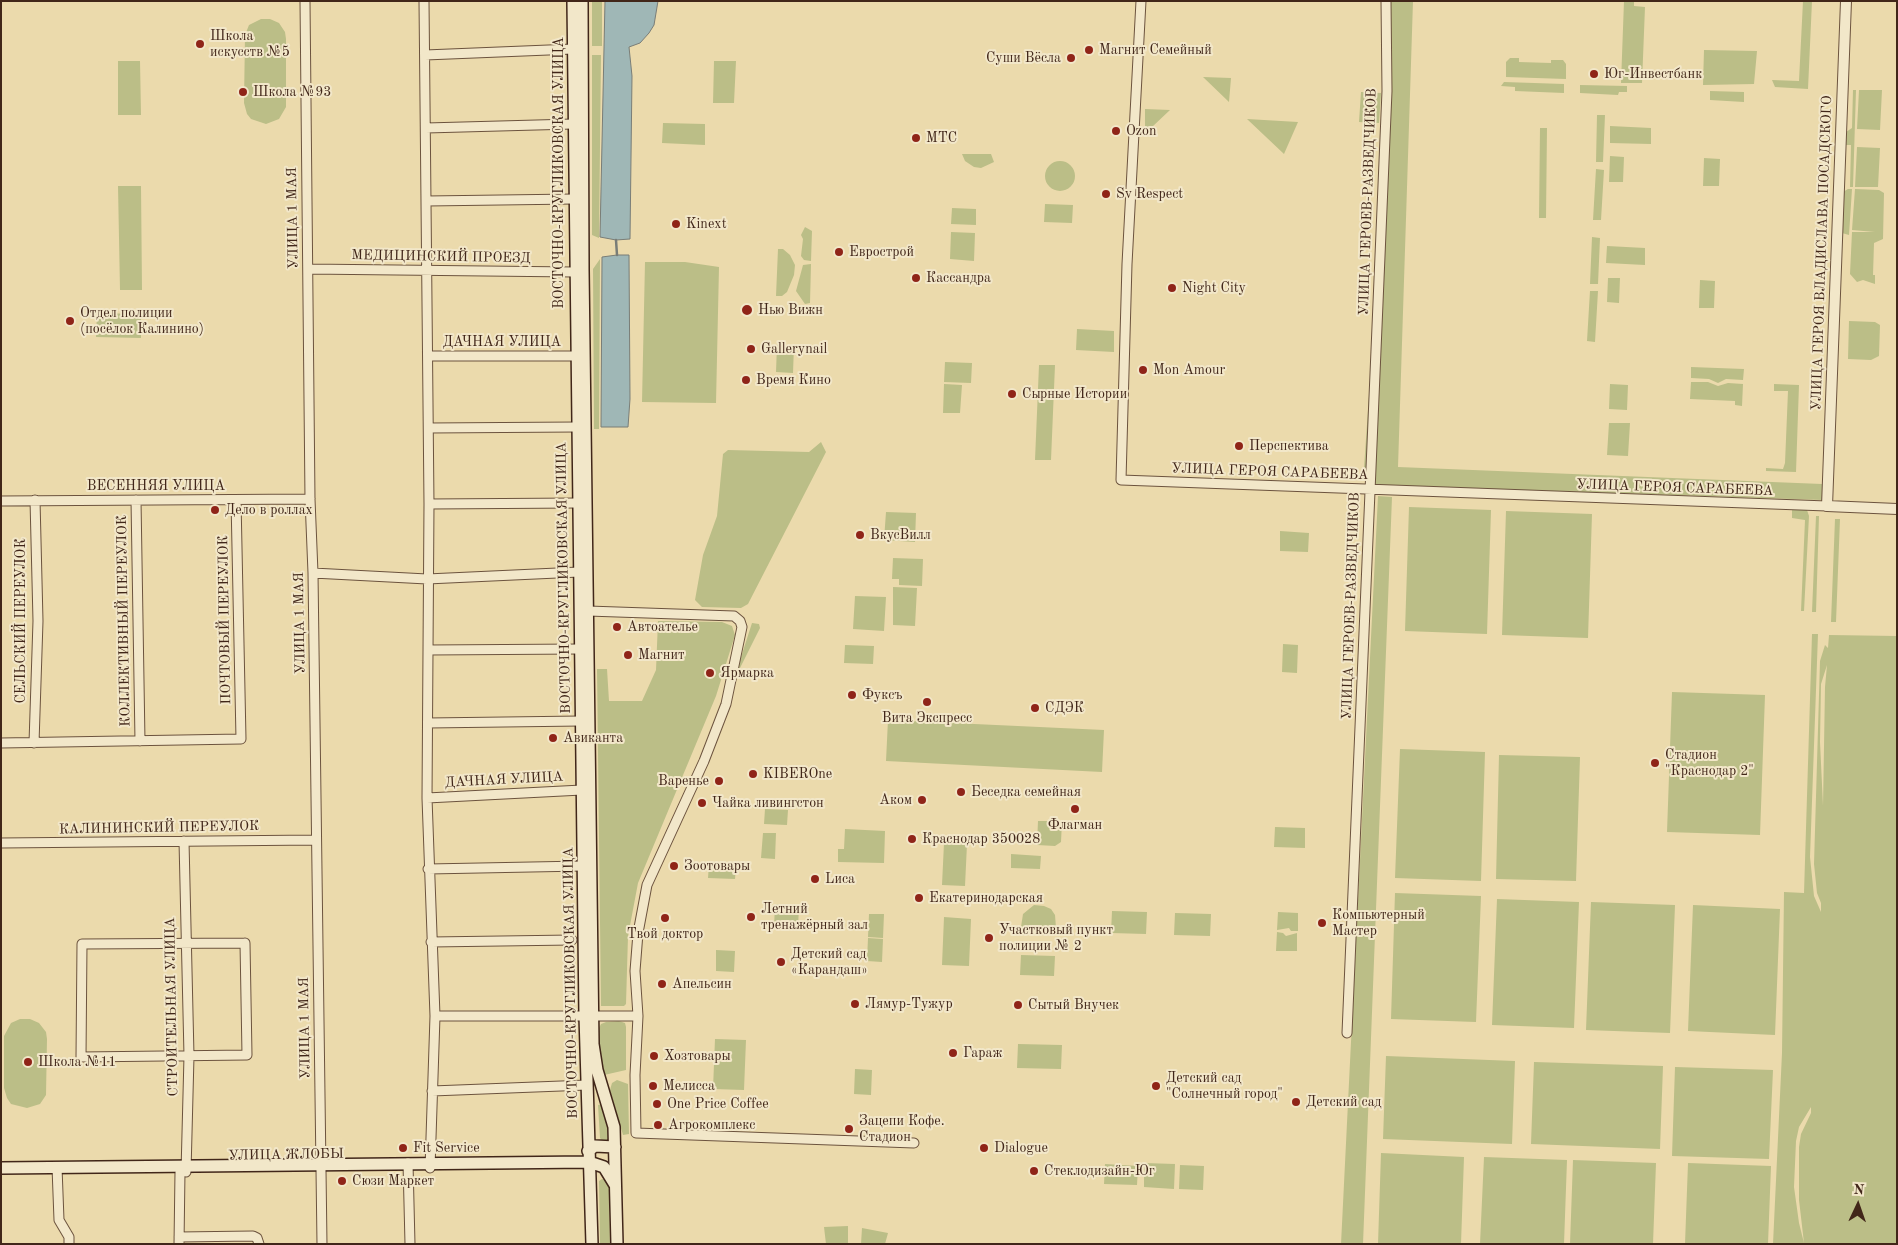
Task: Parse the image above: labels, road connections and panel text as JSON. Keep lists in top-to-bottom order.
{
  "streets": {
    "main road": ["ВОСТОЧНО-КРУГЛИКОВСКАЯ УЛИЦА", "УЛИЦА ЖЛОБЫ"],
    "street": [
      "УЛИЦА ГЕРОЕВ-РАЗВЕДЧИКОВ",
      "УЛИЦА 1 МАЯ",
      "УЛИЦА ГЕРОЯ ВЛАДИСЛАВА ПОСАДСКОГО",
      "МЕДИЦИНСКИЙ ПРОЕЗД",
      "ДАЧНАЯ УЛИЦА",
      "УЛИЦА ГЕРОЯ САРАБЕЕВА",
      "ВЕСЕННЯЯ УЛИЦА",
      "ПОЧТОВЫЙ ПЕРЕУЛОК",
      "СЕЛЬСКИЙ ПЕРЕУЛОК",
      "КОЛЛЕКТИВНЫЙ ПЕРЕУЛОК",
      "КАЛИНИНСКИЙ ПЕРЕУЛОК",
      "СТРОИТЕЛЬНАЯ УЛИЦА"
    ]
  },
  "crossings": [
    ["ВОСТОЧНО-КРУГЛИКОВСКАЯ УЛИЦА", "МЕДИЦИНСКИЙ ПРОЕЗД"],
    ["ВОСТОЧНО-КРУГЛИКОВСКАЯ УЛИЦА", "ДАЧНАЯ УЛИЦА"],
    ["ВОСТОЧНО-КРУГЛИКОВСКАЯ УЛИЦА", "УЛИЦА ЖЛОБЫ"],
    ["УЛИЦА ГЕРОЕВ-РАЗВЕДЧИКОВ", "УЛИЦА ГЕРОЯ САРАБЕЕВА"],
    ["УЛИЦА 1 МАЯ", "МЕДИЦИНСКИЙ ПРОЕЗД"],
    ["УЛИЦА 1 МАЯ", "ВЕСЕННЯЯ УЛИЦА"],
    ["УЛИЦА 1 МАЯ", "КАЛИНИНСКИЙ ПЕРЕУЛОК"],
    ["УЛИЦА 1 МАЯ", "УЛИЦА ЖЛОБЫ"],
    ["УЛИЦА ГЕРОЯ ВЛАДИСЛАВА ПОСАДСКОГО", "УЛИЦА ГЕРОЯ САРАБЕЕВА"],
    ["МЕДИЦИНСКИЙ ПРОЕЗД", "ДАЧНАЯ УЛИЦА"],
    ["ДАЧНАЯ УЛИЦА", "УЛИЦА ЖЛОБЫ"],
    ["ВЕСЕННЯЯ УЛИЦА", "ПОЧТОВЫЙ ПЕРЕУЛОК"],
    ["ВЕСЕННЯЯ УЛИЦА", "СЕЛЬСКИЙ ПЕРЕУЛОК"],
    ["ВЕСЕННЯЯ УЛИЦА", "КОЛЛЕКТИВНЫЙ ПЕРЕУЛОК"],
    ["ПОЧТОВЫЙ ПЕРЕУЛОК", "КОЛЛЕКТИВНЫЙ ПЕРЕУЛОК"],
    ["КАЛИНИНСКИЙ ПЕРЕУЛОК", "СТРОИТЕЛЬНАЯ УЛИЦА"],
    ["СТРОИТЕЛЬНАЯ УЛИЦА", "УЛИЦА ЖЛОБЫ"]
  ],
  "places": [
    "Школа искусств №5",
    "Магнит Семейный",
    "Суши Вёсла",
    "Юг-Инвестбанк",
    "Школа №93",
    "Ozon",
    "МТС",
    "Sv Respect",
    "Kinext",
    "Еврострой",
    "Кассандра",
    "Night City",
    "Нью Вижн",
    "Отдел полиции (посёлок Калинино)",
    "Gallerynail",
    "Mon Amour",
    "Время Кино",
    "Сырные Истории",
    "Перспектива",
    "Дело в роллах",
    "ВкусВилл",
    "Автоателье",
    "Магнит",
    "Ярмарка",
    "Фуксъ",
    "Вита Экспресс",
    "СДЭК",
    "Авиканта",
    "Стадион \"Краснодар 2\"",
    "KIBEROne",
    "Варенье",
    "Беседка семейная",
    "Аком",
    "Чайка ливингстон",
    "Флагман",
    "Краснодар 350028",
    "Зоотовары",
    "Lиса",
    "Екатеринодарская",
    "Летний тренажёрный зал",
    "Твой доктор",
    "Компьютерный Мастер",
    "Участковый пункт полиции № 2",
    "Детский сад «Карандаш»",
    "Апельсин",
    "Лямур-Тужур",
    "Сытый Внучек",
    "Гараж",
    "Хозтовары",
    "Школа №11",
    "Мелисса",
    "Детский сад \"Солнечный город\"",
    "Детский сад",
    "One Price Coffee",
    "Агрокомплекс",
    "Зацепи Кофе. Стадион",
    "Fit Service",
    "Dialogue",
    "Стеклодизайн-Юг",
    "Сюзи Маркет"
  ],
  "north": "top"
}
